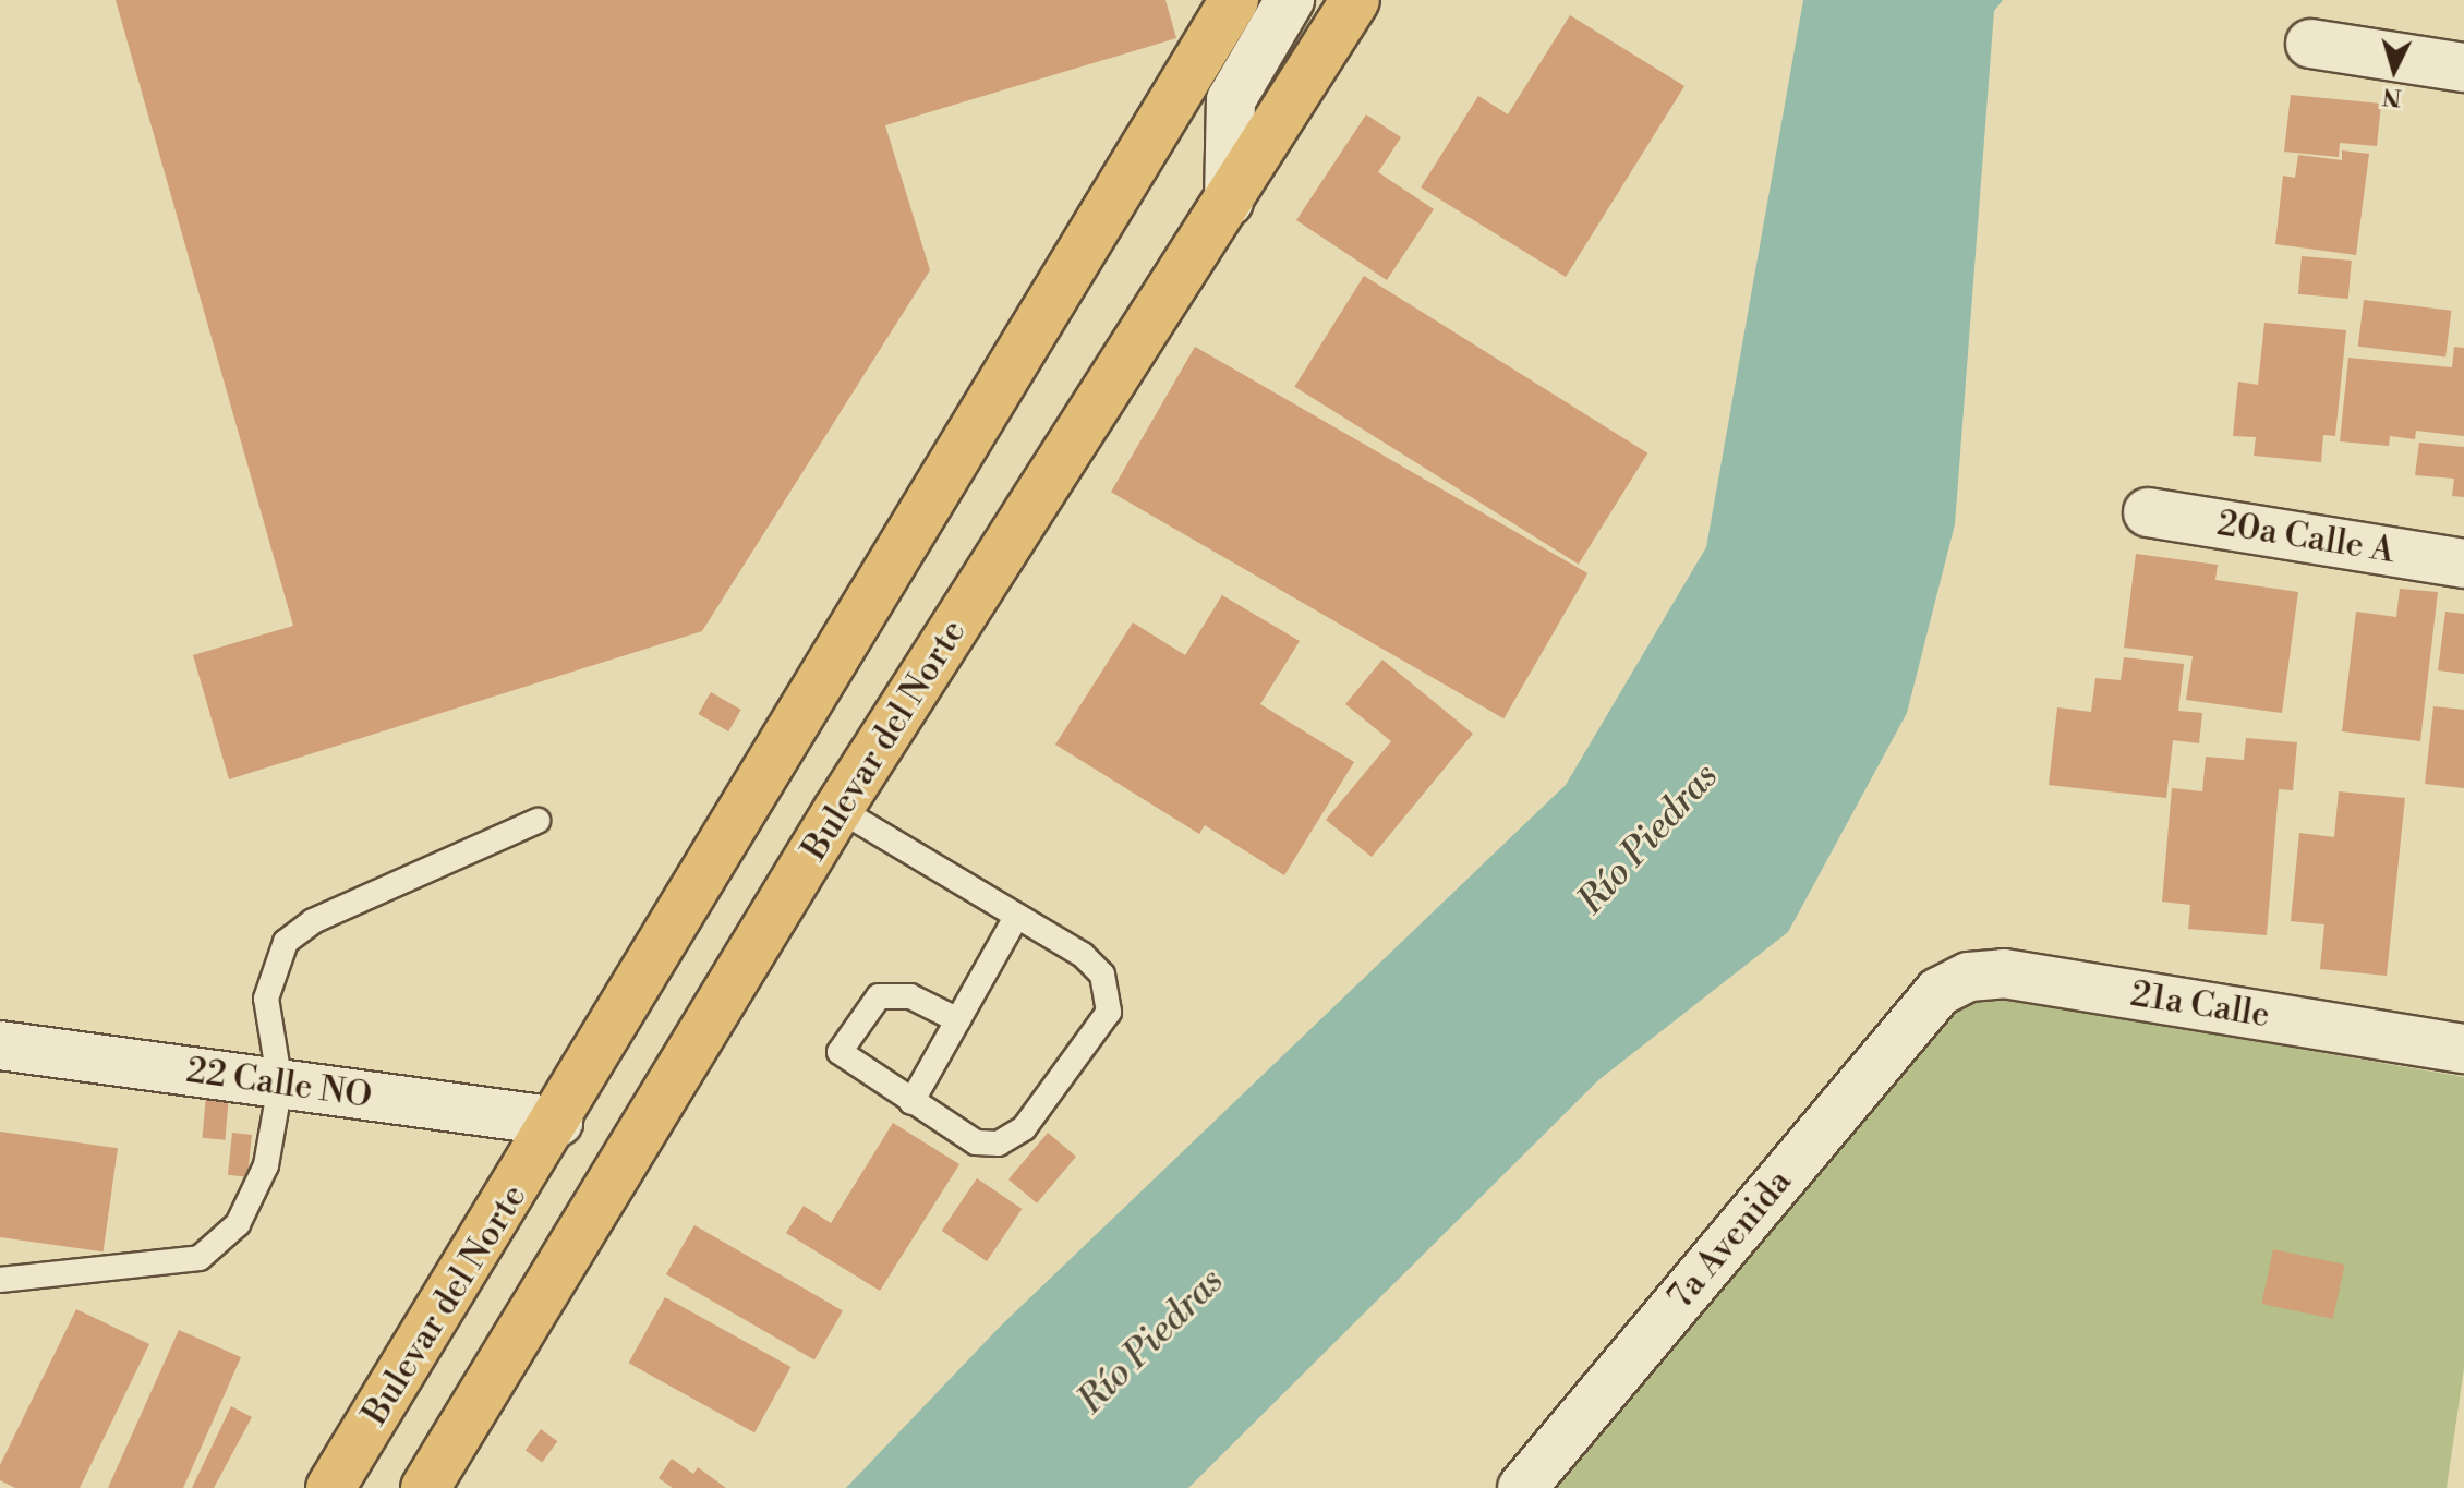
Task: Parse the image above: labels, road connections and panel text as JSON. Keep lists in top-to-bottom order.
{
  "streets": {
    "highway": ["Bulevar del Norte"],
    "street": [
      "20a Calle A",
      "21a Calle",
      "22 Calle NO",
      "7a Avenida"
    ]
  },
  "crossings": [
    ["Bulevar del Norte", "22 Calle NO"],
    ["21a Calle", "7a Avenida"]
  ],
  "water": ["Río Piedras"],
  "north": "bottom"
}
